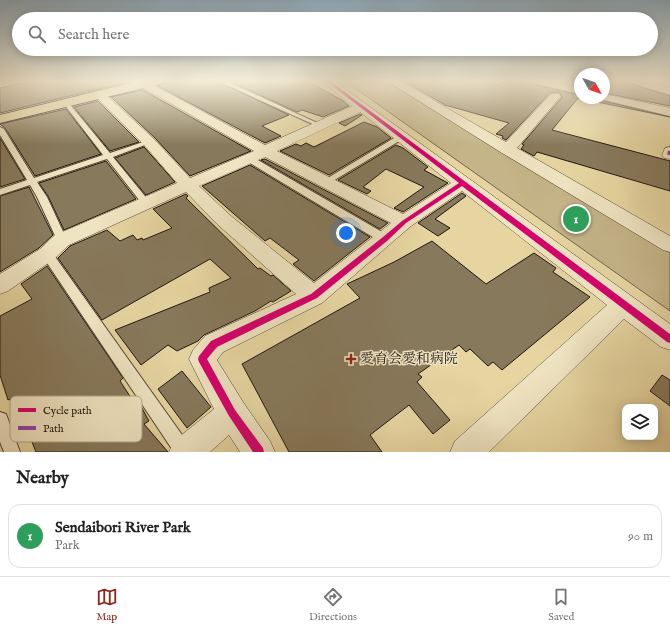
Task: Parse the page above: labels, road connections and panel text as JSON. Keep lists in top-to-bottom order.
{
  "places": {
    "health": ["愛育会愛和病院"]
  },
  "legend": ["Cycle path", "Path"],
  "north": "bottom right",
  "page": {
    "search": "Search here",
    "pins": "1",
    "heading": "Nearby",
    "list": [
      {
        "mark": "1",
        "name": "Sendaibori River Park",
        "note": "Park",
        "value": "90 m"
      }
    ],
    "nav": ["Map", "Directions", "Saved"]
  }
}
